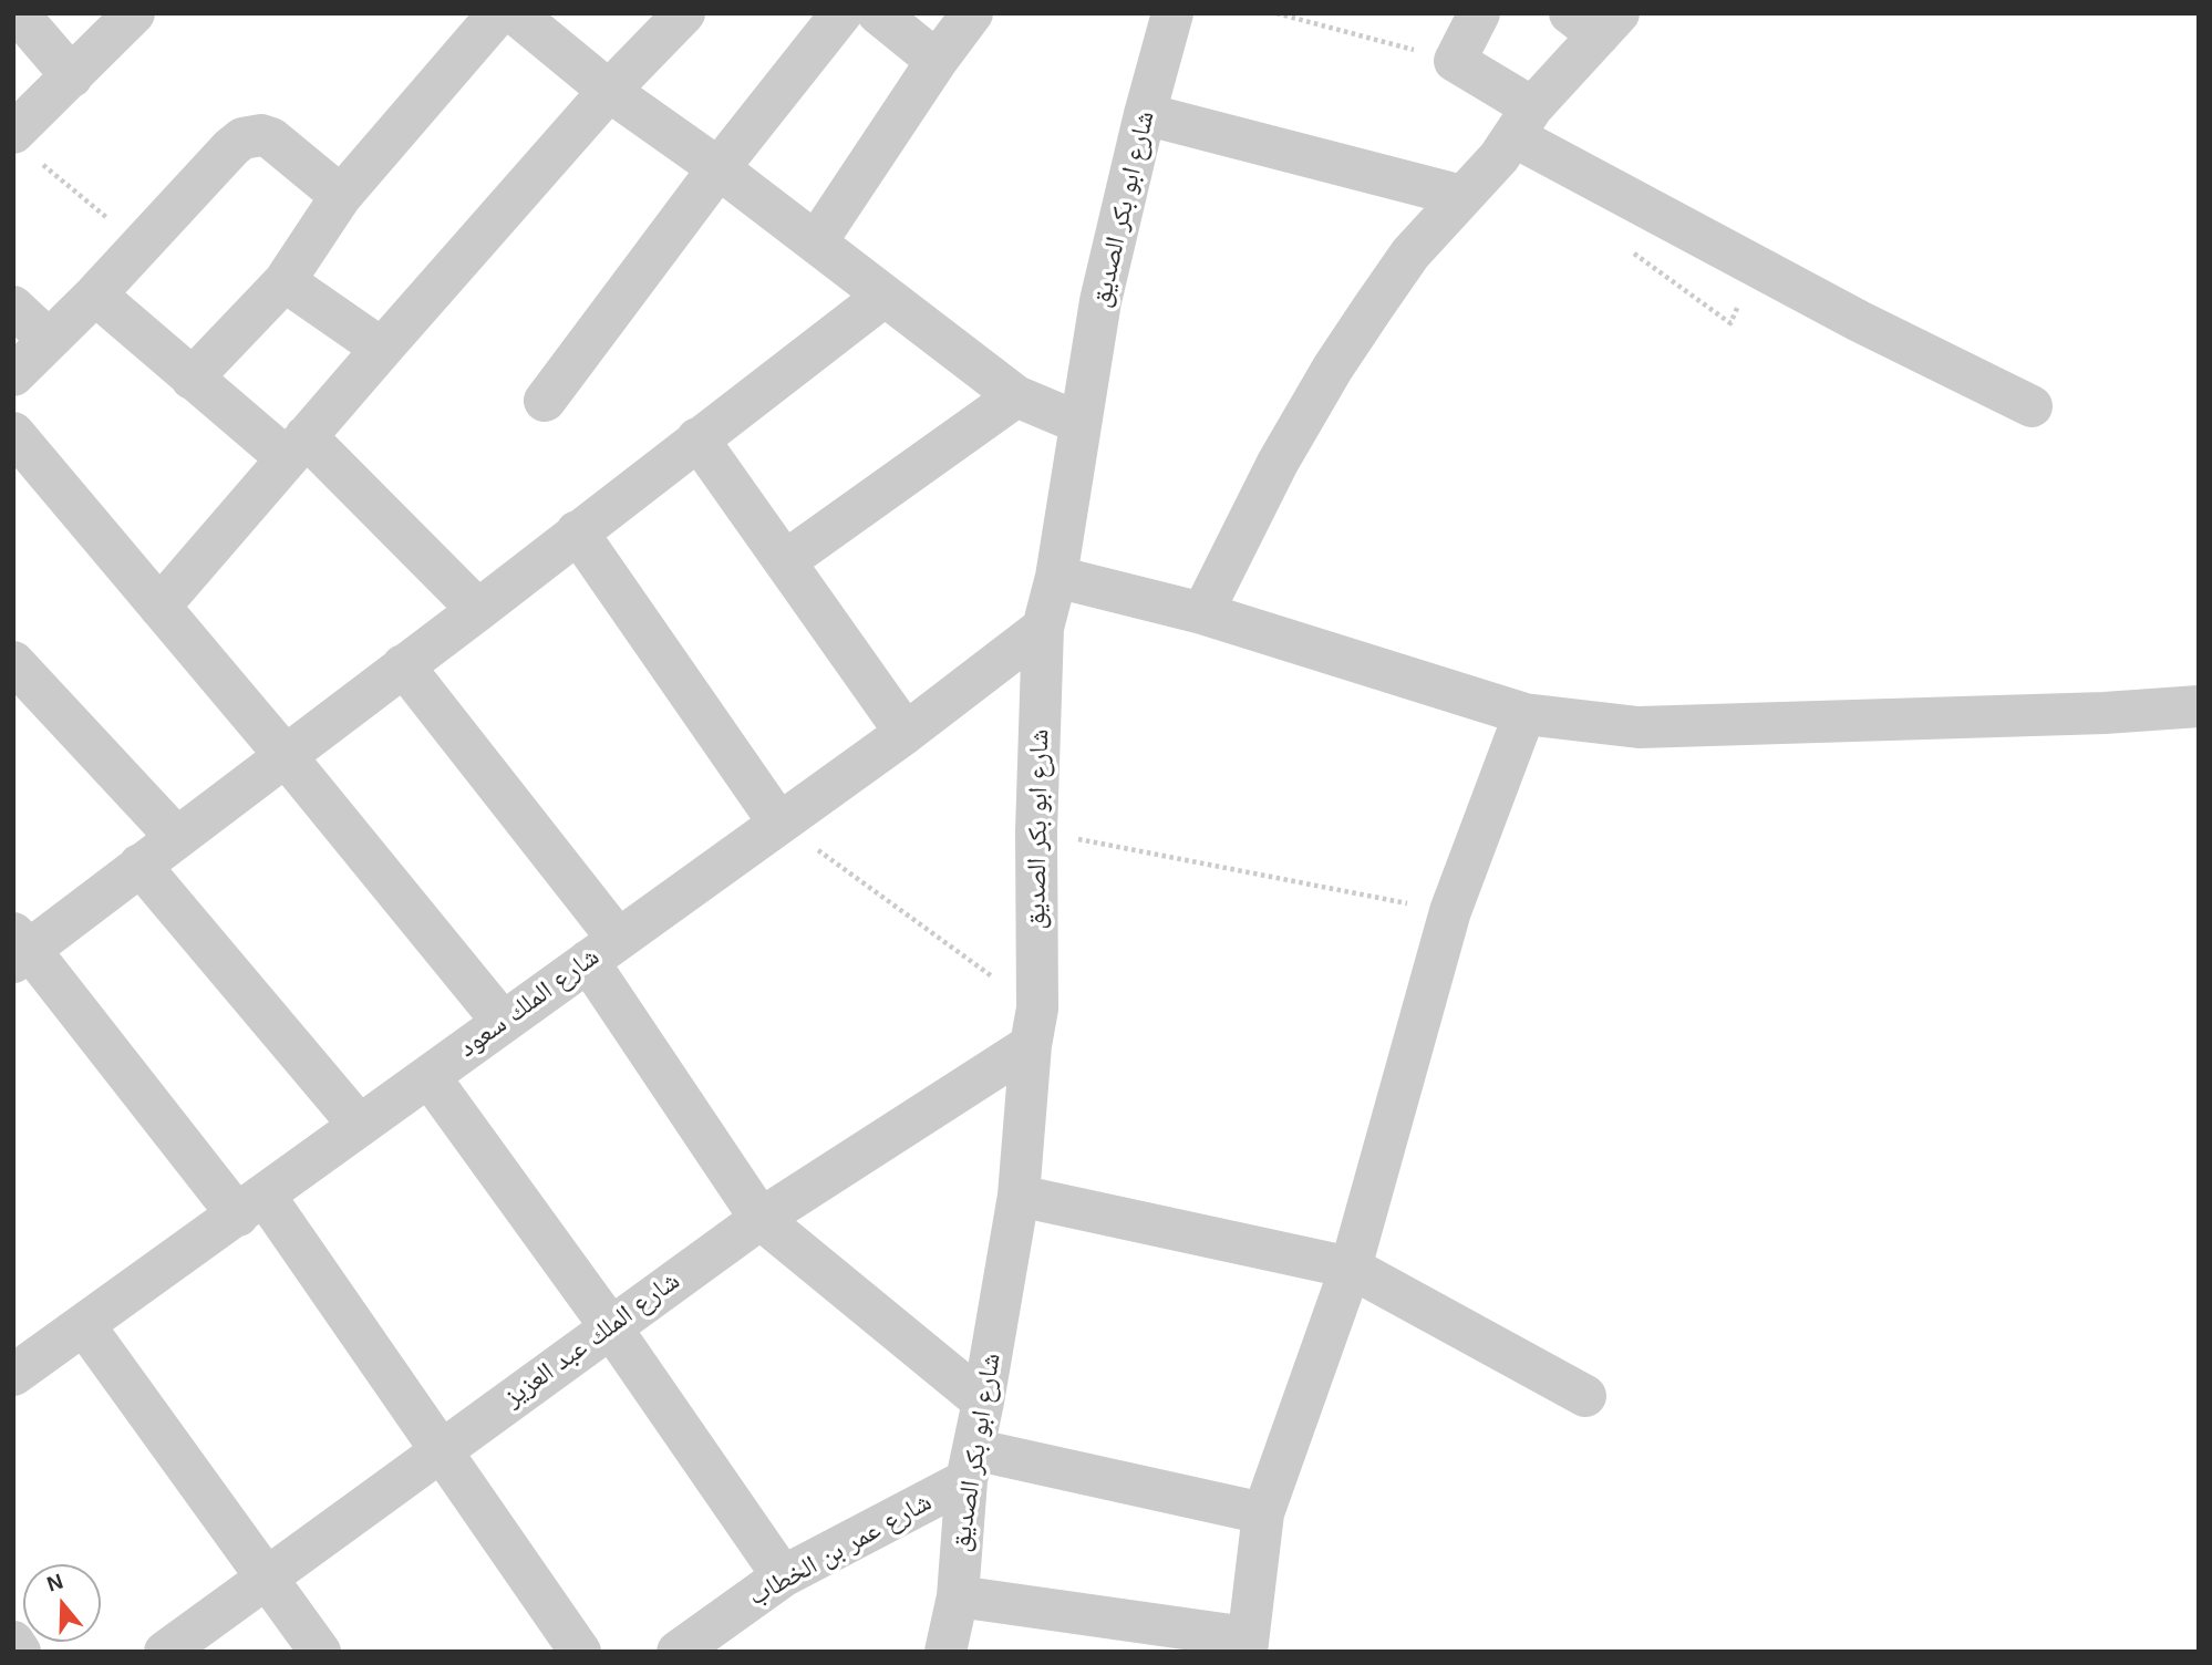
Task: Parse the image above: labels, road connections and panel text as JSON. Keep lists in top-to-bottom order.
{
  "streets": {
    "street": [
      "شارع ابو بكر الصديق",
      "شارع الملك سعود",
      "شارع الملك عبد العزيز",
      "شارع عمر بن الخطاب"
    ]
  },
  "crossings": [
    ["شارع ابو بكر الصديق", "شارع الملك سعود"],
    ["شارع ابو بكر الصديق", "شارع الملك عبد العزيز"],
    ["شارع ابو بكر الصديق", "شارع عمر بن الخطاب"]
  ],
  "north": "top"
}
